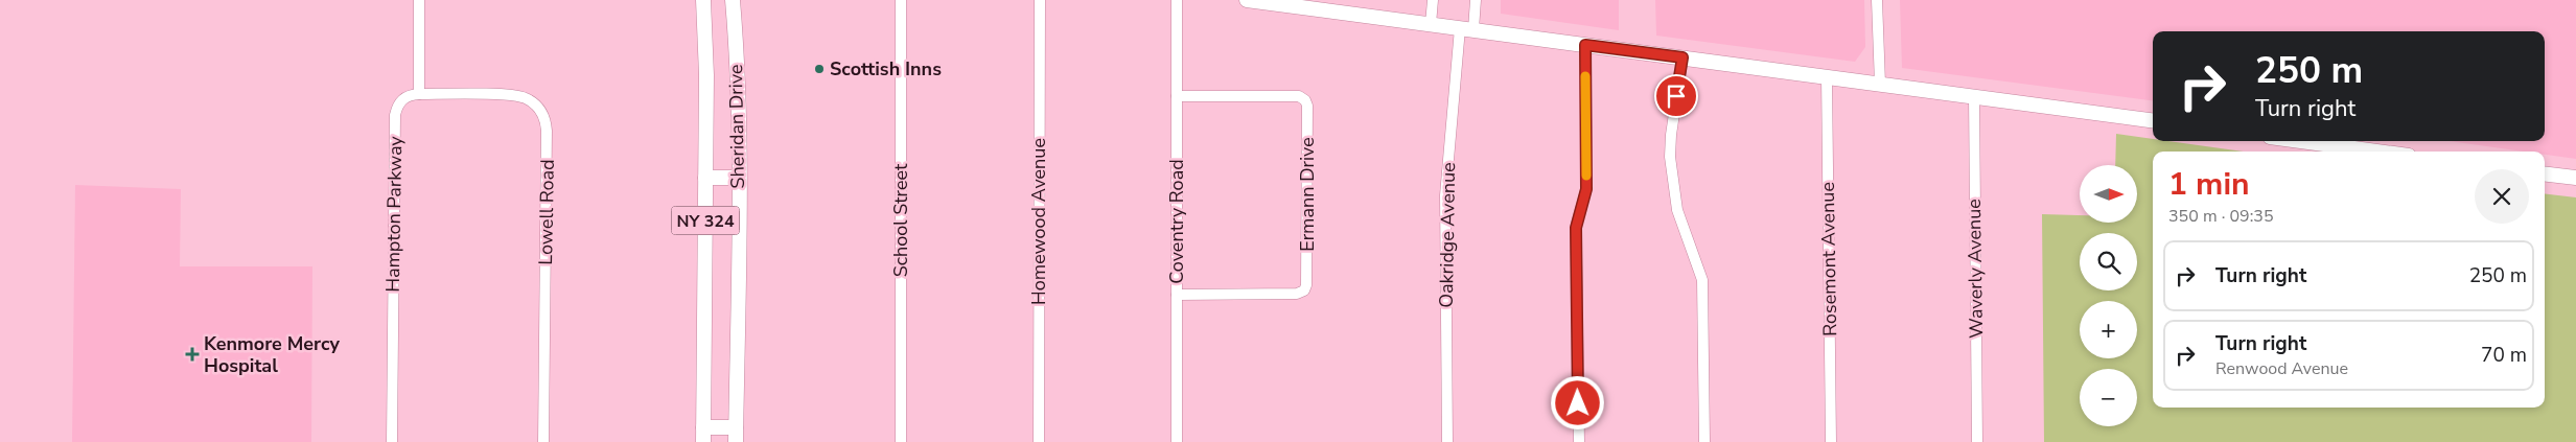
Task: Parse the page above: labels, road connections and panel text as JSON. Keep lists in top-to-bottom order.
{
  "streets": {
    "main road": ["Sheridan Drive", "NY 324"],
    "street": [
      "Ermann Drive",
      "Lowell Road",
      "Hampton Parkway",
      "School Street",
      "Homewood Avenue",
      "Coventry Road",
      "Oakridge Avenue",
      "Rosemont Avenue",
      "Waverly Avenue"
    ]
  },
  "crossings": [
    ["Ermann Drive", "Coventry Road"],
    ["Lowell Road", "Hampton Parkway"]
  ],
  "places": {
    "other": ["Scottish Inns"],
    "health": ["Kenmore Mercy Hospital"]
  },
  "north": "right",
  "page": {
    "turn": ["250 m", "Turn right"],
    "heading": ["1 min", "350 m · 09:35"],
    "map_buttons": ["+", "−"],
    "list": [
      {
        "name": "Turn right",
        "value": "250 m"
      },
      {
        "name": "Turn right",
        "note": "Renwood Avenue",
        "value": "70 m"
      }
    ]
  }
}
